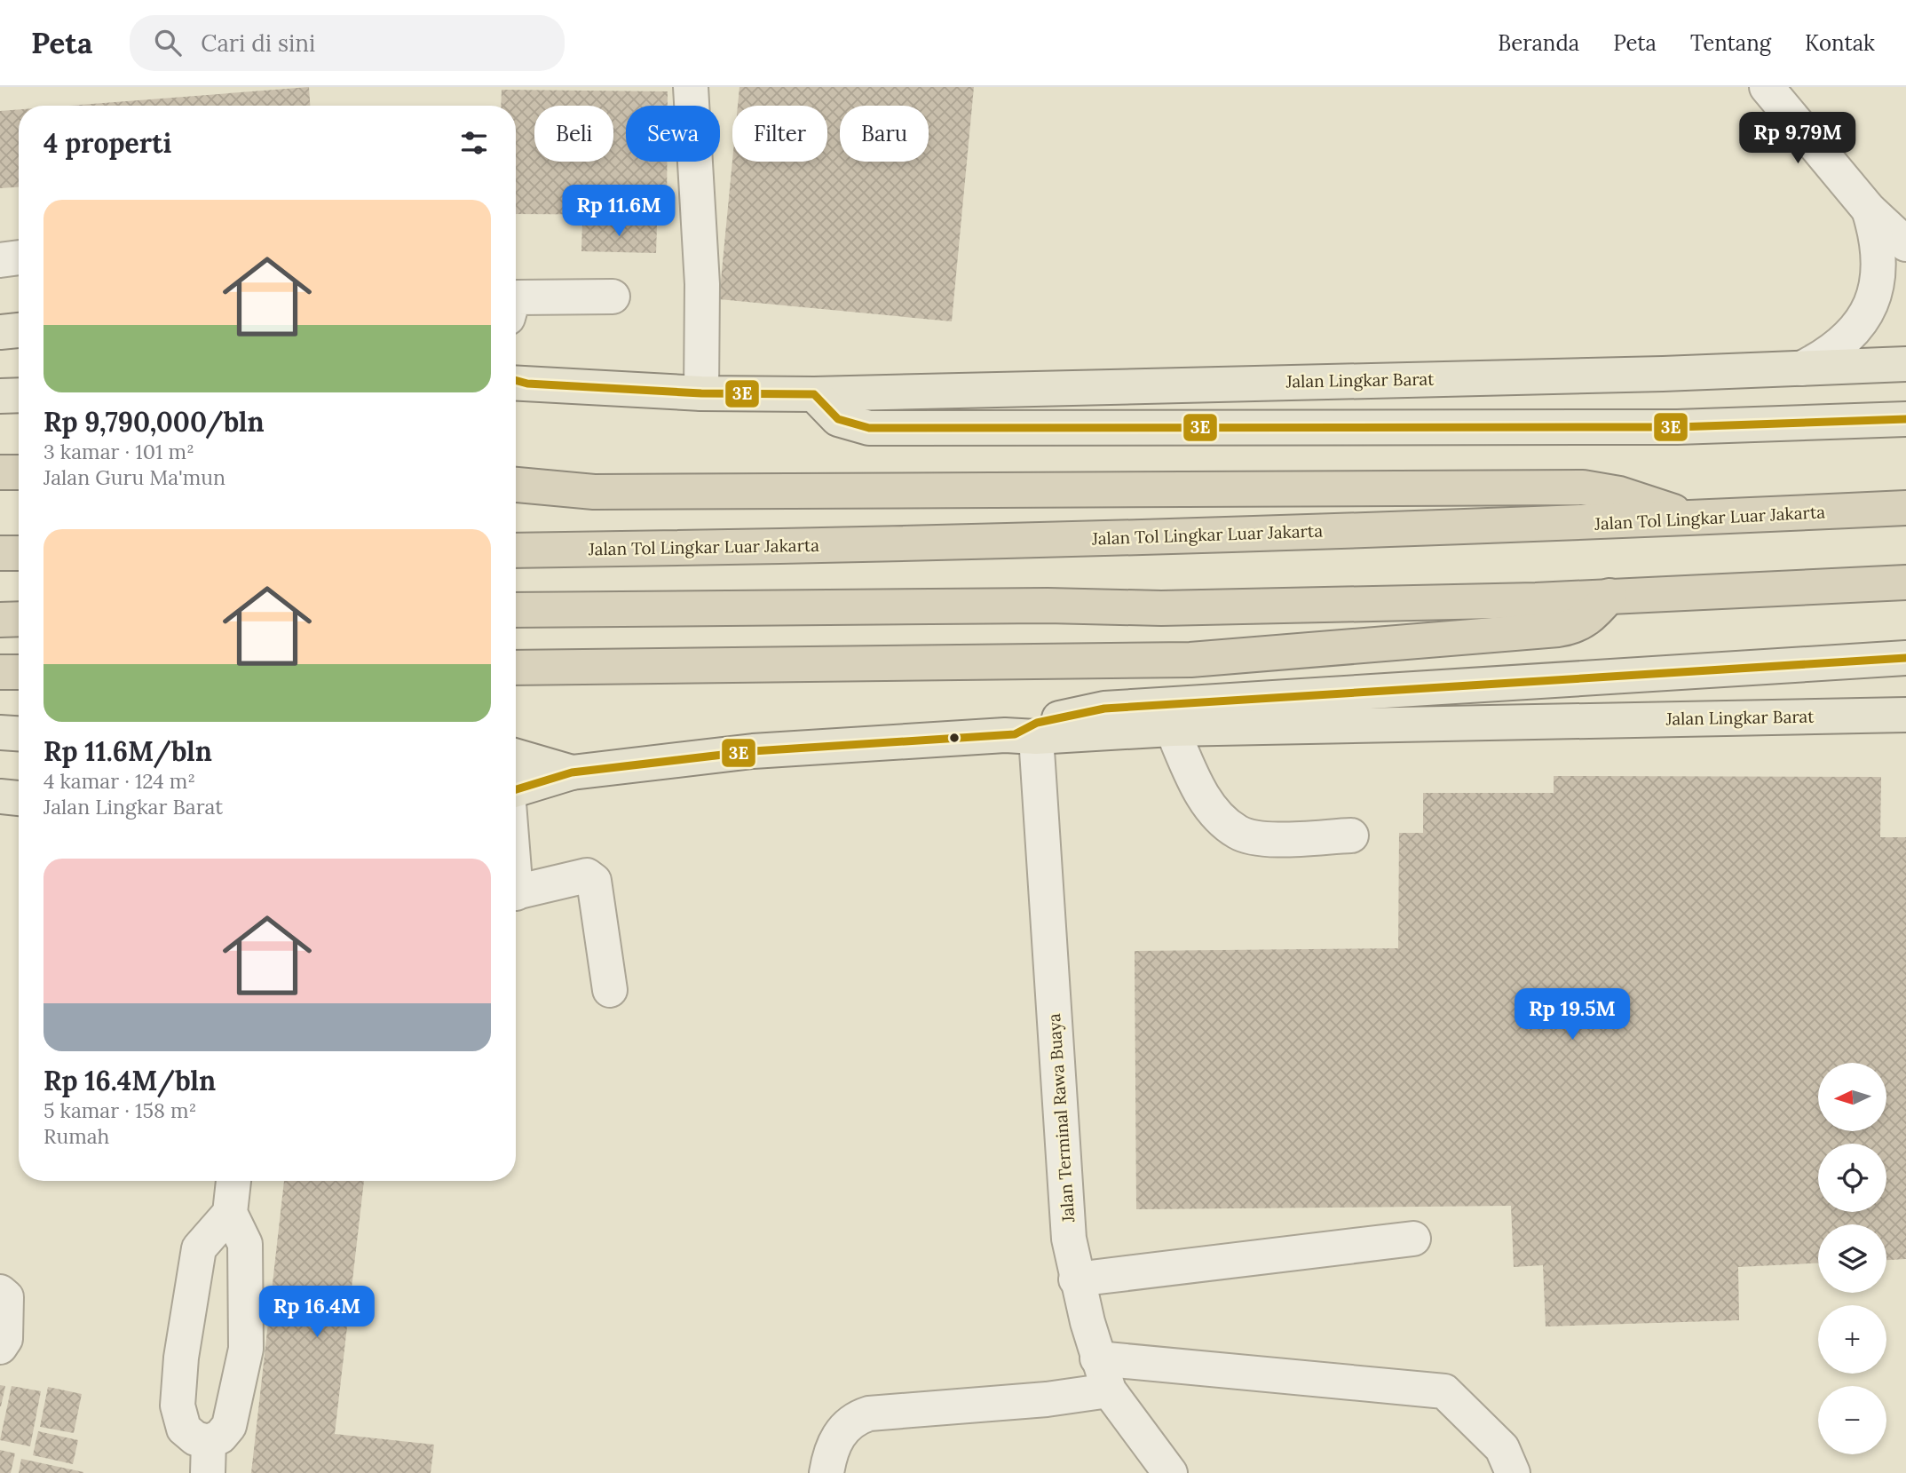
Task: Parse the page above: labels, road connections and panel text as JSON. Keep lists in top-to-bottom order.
{
  "streets": {
    "highway": ["Jalan Tol Lingkar Luar Jakarta"],
    "main road": ["Jalan Lingkar Barat"],
    "street": ["Jalan Terminal Rawa Buaya"]
  },
  "crossings": [
    ["Jalan Lingkar Barat", "Jalan Terminal Rawa Buaya"]
  ],
  "lines": ["transit line 3E"],
  "north": "left",
  "page": {
    "header": "Peta",
    "search": "Cari di sini",
    "nav": [
      "Beranda",
      "Peta",
      "Tentang",
      "Kontak"
    ],
    "chip": [
      "Beli",
      "Sewa",
      "Filter",
      "Baru"
    ],
    "heading": "4 properti",
    "price": [
      "Rp 9.79M",
      "Rp 11.6M",
      "Rp 19.5M",
      "Rp 16.4M"
    ],
    "list": [
      {
        "name": "Rp 9,790,000/bln",
        "note": "3 kamar · 101 m² · Jalan Guru Ma'mun"
      },
      {
        "name": "Rp 11.6M/bln",
        "note": "4 kamar · 124 m² · Jalan Lingkar Barat"
      },
      {
        "name": "Rp 16.4M/bln",
        "note": "5 kamar · 158 m² · Rumah"
      }
    ],
    "map_buttons": ["+", "−"]
  }
}
